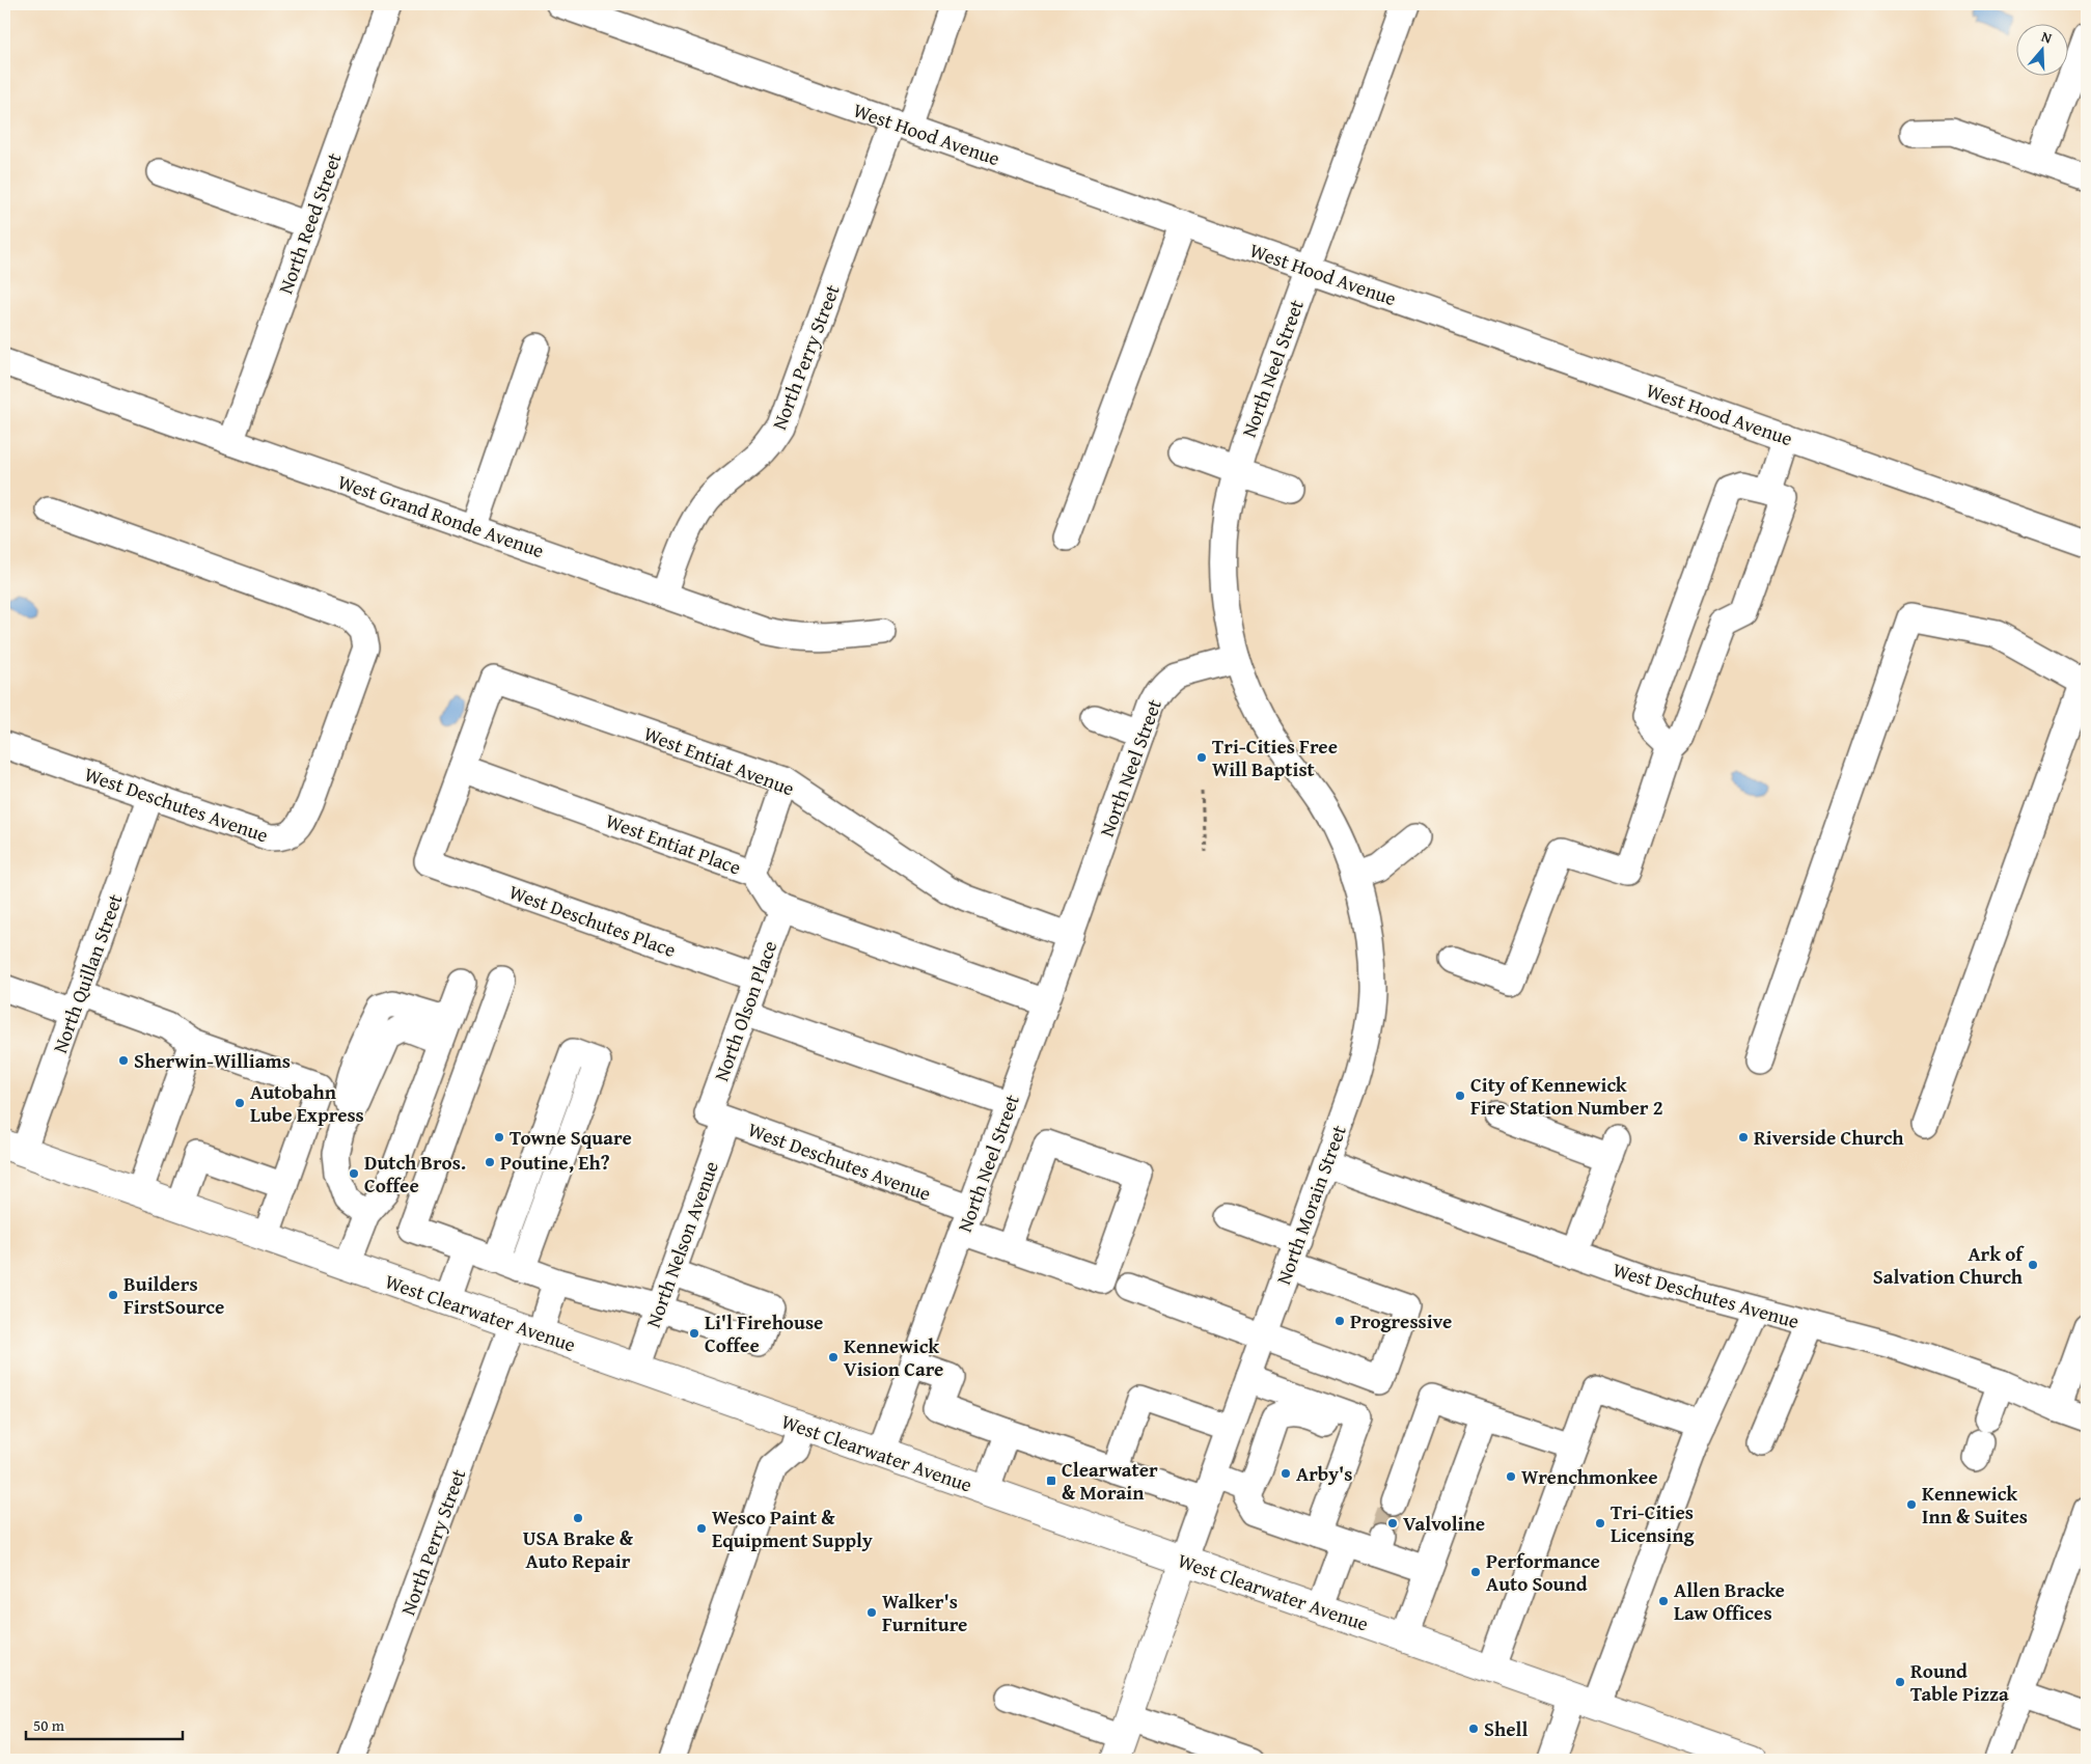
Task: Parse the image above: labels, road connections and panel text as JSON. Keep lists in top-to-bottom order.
{
  "streets": {
    "main road": ["North Morain Street", "West Clearwater Avenue"],
    "street": [
      "West Hood Avenue",
      "North Reed Street",
      "North Perry Street",
      "North Neel Street",
      "West Grand Ronde Avenue",
      "West Entiat Avenue",
      "West Deschutes Avenue",
      "West Entiat Place",
      "West Deschutes Place",
      "North Quillan Street",
      "North Olson Place",
      "North Nelson Avenue"
    ]
  },
  "crossings": [
    ["West Hood Avenue", "North Perry Street"],
    ["West Hood Avenue", "North Neel Street"],
    ["North Reed Street", "West Grand Ronde Avenue"],
    ["North Perry Street", "West Grand Ronde Avenue"],
    ["North Perry Street", "West Clearwater Avenue"],
    ["North Neel Street", "West Entiat Avenue"],
    ["North Neel Street", "West Deschutes Avenue"],
    ["North Neel Street", "West Entiat Place"],
    ["North Neel Street", "North Morain Street"],
    ["North Neel Street", "West Clearwater Avenue"],
    ["West Entiat Avenue", "West Entiat Place"],
    ["West Entiat Avenue", "West Deschutes Place"],
    ["West Deschutes Avenue", "North Quillan Street"],
    ["West Deschutes Avenue", "North Olson Place"],
    ["West Deschutes Avenue", "North Morain Street"],
    ["West Deschutes Avenue", "North Nelson Avenue"],
    ["West Entiat Place", "West Deschutes Place"],
    ["West Entiat Place", "North Olson Place"],
    ["West Deschutes Place", "North Olson Place"],
    ["North Quillan Street", "West Clearwater Avenue"],
    ["North Olson Place", "North Nelson Avenue"],
    ["North Morain Street", "West Clearwater Avenue"],
    ["North Nelson Avenue", "West Clearwater Avenue"]
  ],
  "places": {
    "other": [
      "Tri-Cities Free Will Baptist",
      "Sherwin-Williams",
      "City of Kennewick Fire Station Number 2",
      "Autobahn Lube Express",
      "Towne Square",
      "Riverside Church",
      "Poutine, Eh?",
      "Dutch Bros. Coffee",
      "Ark of Salvation Church",
      "Builders FirstSource",
      "Progressive",
      "Li'l Firehouse Coffee",
      "Kennewick Vision Care",
      "Arby's",
      "Wrenchmonkee",
      "Kennewick Inn & Suites",
      "USA Brake & Auto Repair",
      "Valvoline",
      "Tri-Cities Licensing",
      "Wesco Paint & Equipment Supply",
      "Performance Auto Sound",
      "Allen Bracke Law Offices",
      "Walker's Furniture",
      "Round Table Pizza",
      "Shell"
    ],
    "transit": ["Clearwater & Morain"]
  },
  "scale_bar": "50 m",
  "north": "top"
}
